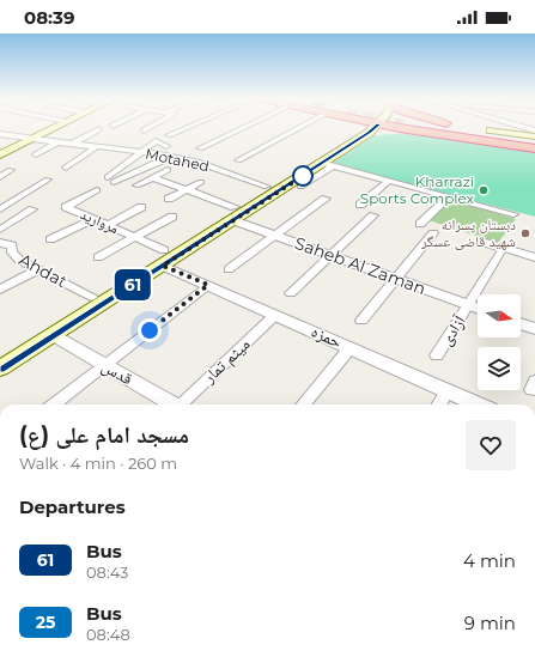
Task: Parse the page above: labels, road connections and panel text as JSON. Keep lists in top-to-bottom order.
{
  "streets": {
    "street": [
      "Motahed",
      "مروارید",
      "Saheb Al Zaman",
      "Ahdat",
      "آزادی",
      "حمزه",
      "میثم تمار",
      "قدس"
    ]
  },
  "crossings": [
    ["مروارید", "حمزه"],
    ["Saheb Al Zaman", "آزادی"],
    ["حمزه", "میثم تمار"]
  ],
  "places": ["Kharrazi Sports Complex", "دبستان پسرانه شهید قاضی عسگر"],
  "lines": ["bus line 61"],
  "north": "right",
  "page": {
    "status": "08:39",
    "on_map": "61",
    "heading": [
      ["مسجد امام علی (ع)", "Walk · 4 min · 260 m"],
      "Departures"
    ],
    "list": [
      {
        "mark": "61",
        "name": "Bus",
        "note": "08:43",
        "value": "4 min"
      },
      {
        "mark": "25",
        "name": "Bus",
        "note": "08:48",
        "value": "9 min"
      }
    ]
  }
}
